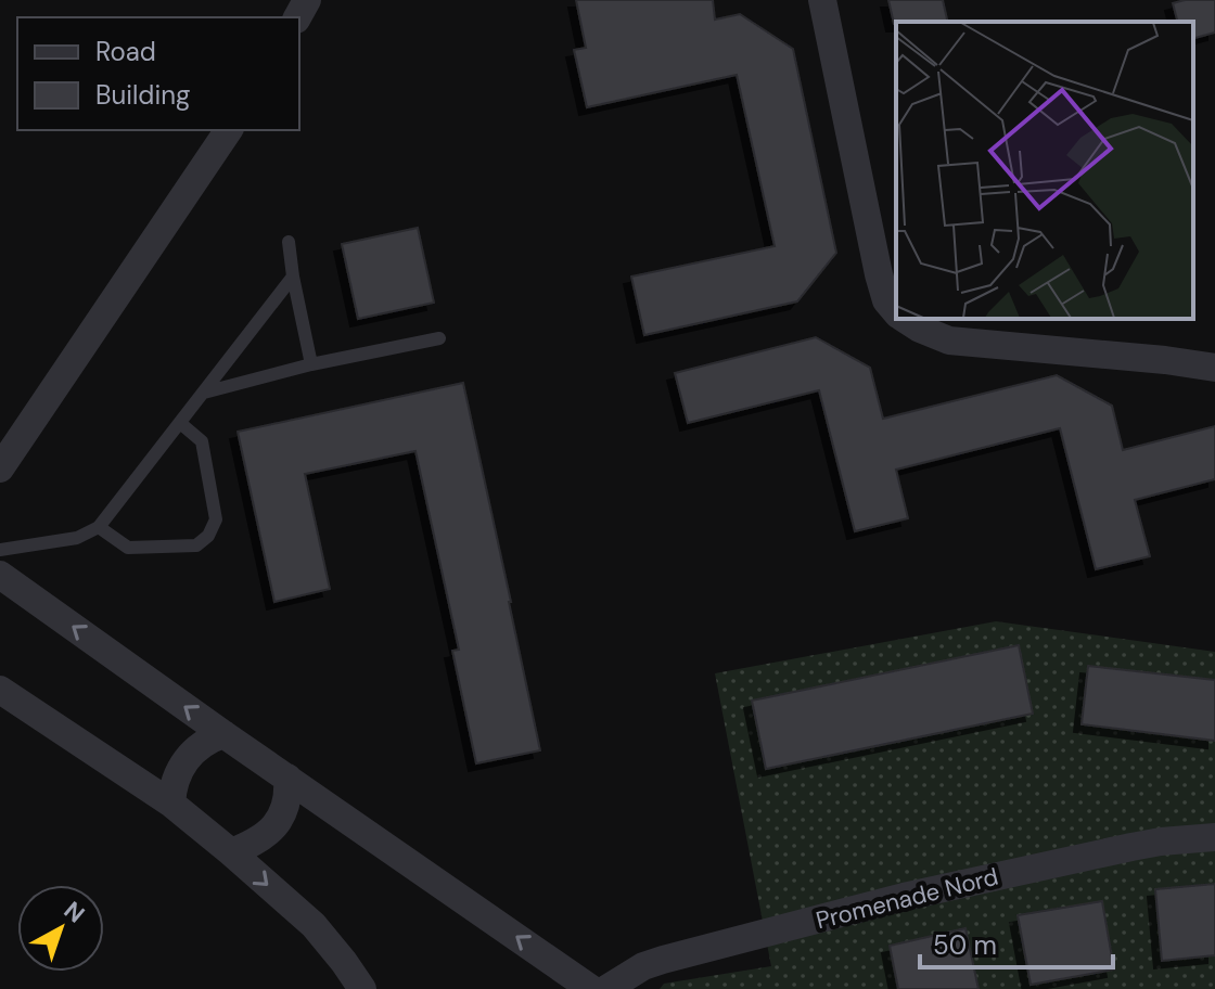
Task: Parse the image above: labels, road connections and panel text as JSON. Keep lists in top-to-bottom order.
{
  "streets": {
    "street": ["Promenade Nord"]
  },
  "legend": ["Road", "Building"],
  "scale_bar": "50 m",
  "north": "top right"
}
